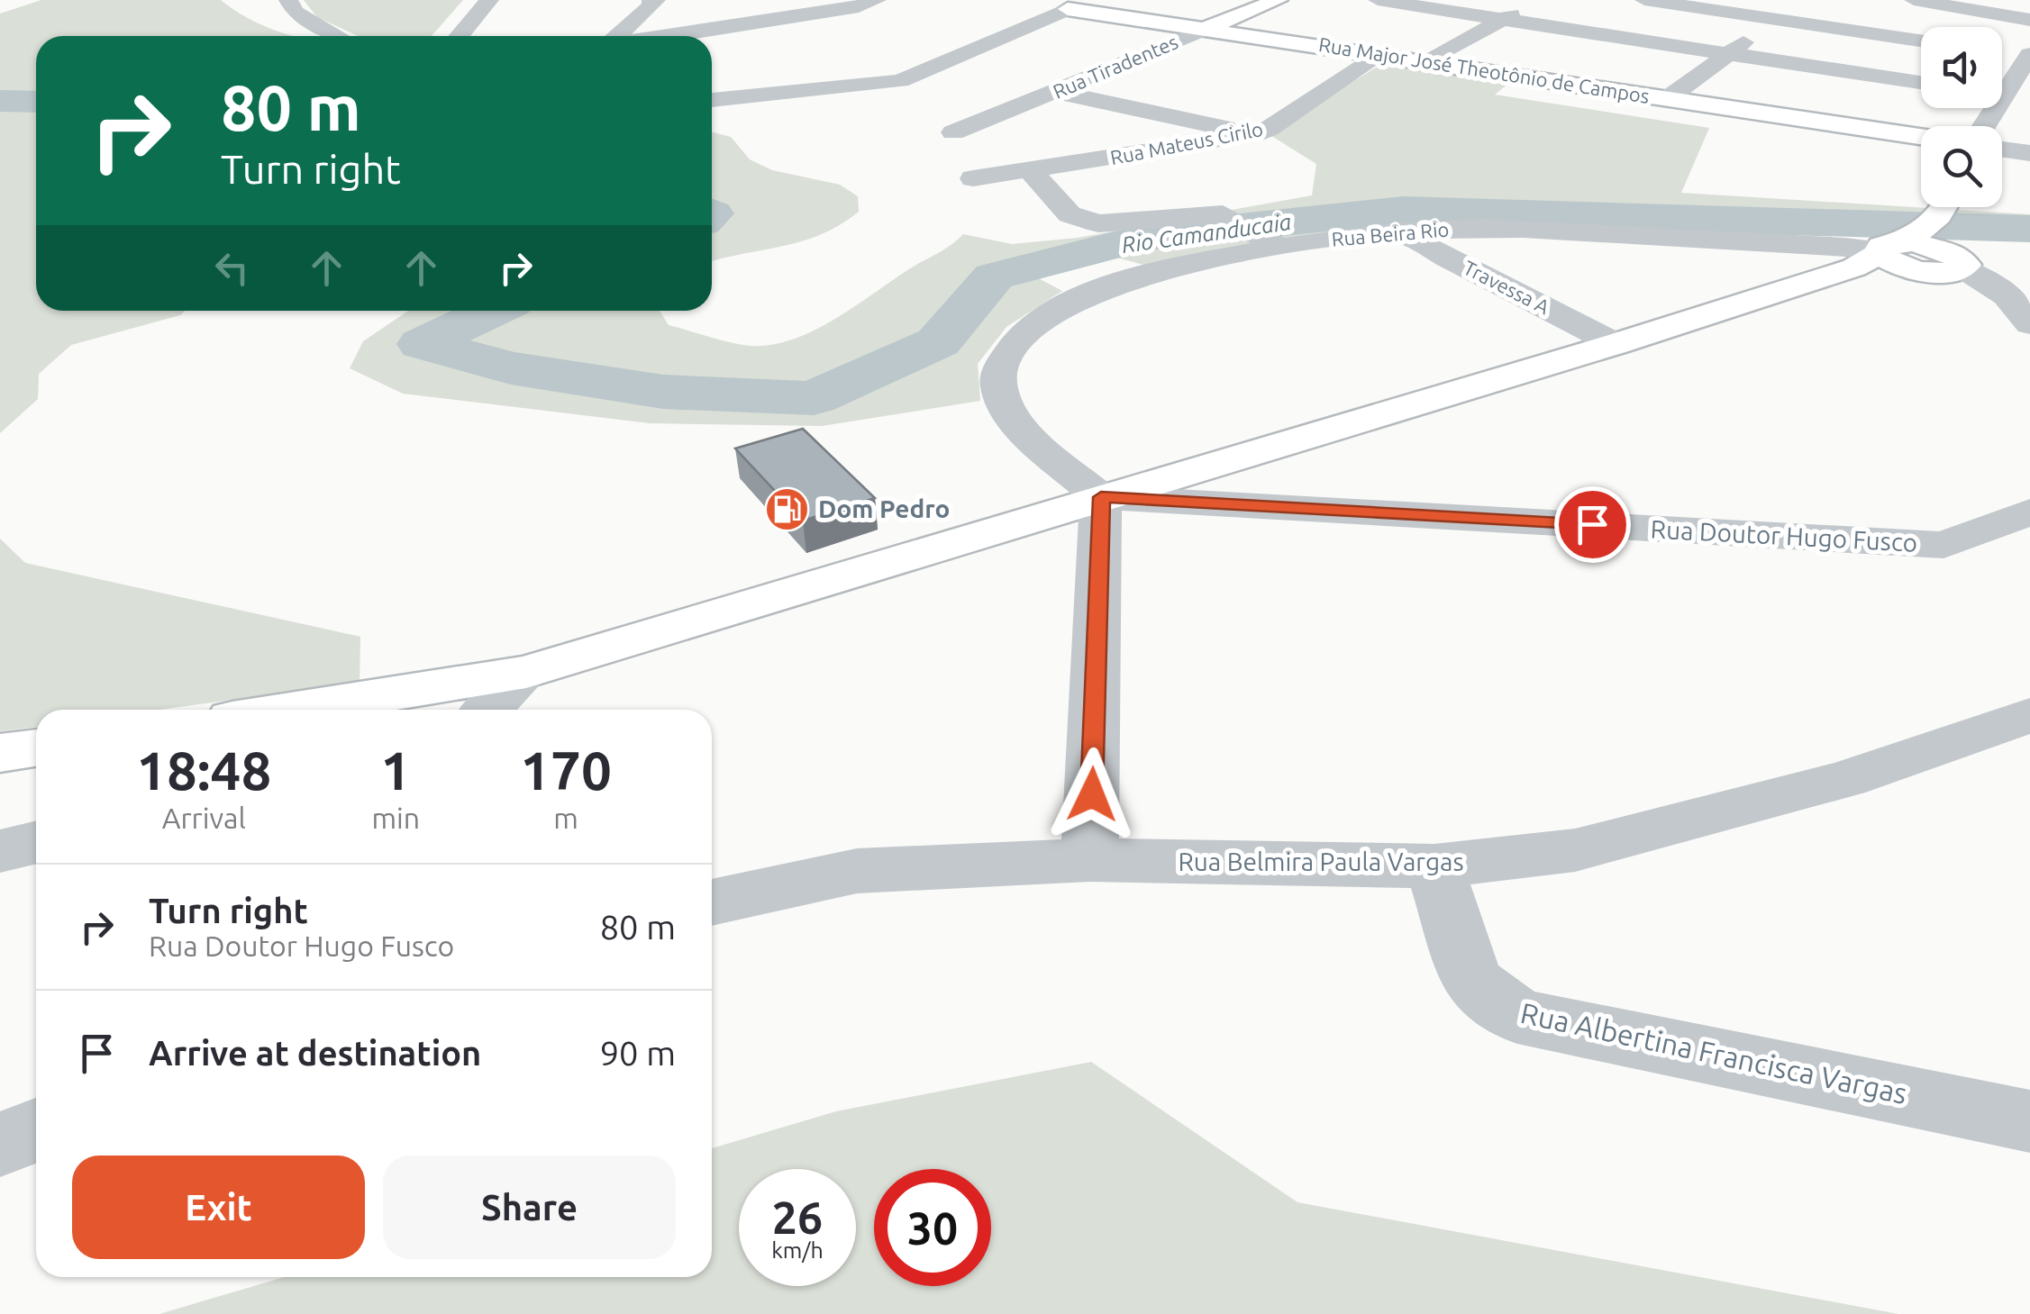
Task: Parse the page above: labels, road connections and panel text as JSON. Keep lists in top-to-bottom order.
{
  "streets": {
    "main road": ["Rua Tiradentes", "Rua Major José Theotônio de Campos"],
    "street": [
      "Rua Mateus Cirilo",
      "Rua Beira Rio",
      "Travessa A",
      "Rua Doutor Hugo Fusco",
      "Rua Belmira Paula Vargas",
      "Rua Albertina Francisca Vargas"
    ]
  },
  "crossings": [
    ["Rua Tiradentes", "Rua Major José Theotônio de Campos"],
    ["Rua Major José Theotônio de Campos", "Rua Mateus Cirilo"],
    ["Rua Beira Rio", "Travessa A"],
    ["Rua Beira Rio", "Rua Doutor Hugo Fusco"],
    ["Rua Belmira Paula Vargas", "Rua Albertina Francisca Vargas"]
  ],
  "water": ["Rio Camanducaia"],
  "places": {
    "fuel station": ["Dom Pedro"]
  },
  "page": {
    "turn": ["80 m", "Turn right"],
    "eta": [
      "18:48",
      "Arrival",
      "1",
      "min",
      "170",
      "m"
    ],
    "list": [
      {
        "name": "Turn right",
        "note": "Rua Doutor Hugo Fusco",
        "value": "80 m"
      },
      {
        "name": "Arrive at destination",
        "value": "90 m"
      }
    ],
    "buttons": ["Exit", "Share"],
    "speed": "26 km/h",
    "limit": "30"
  }
}
